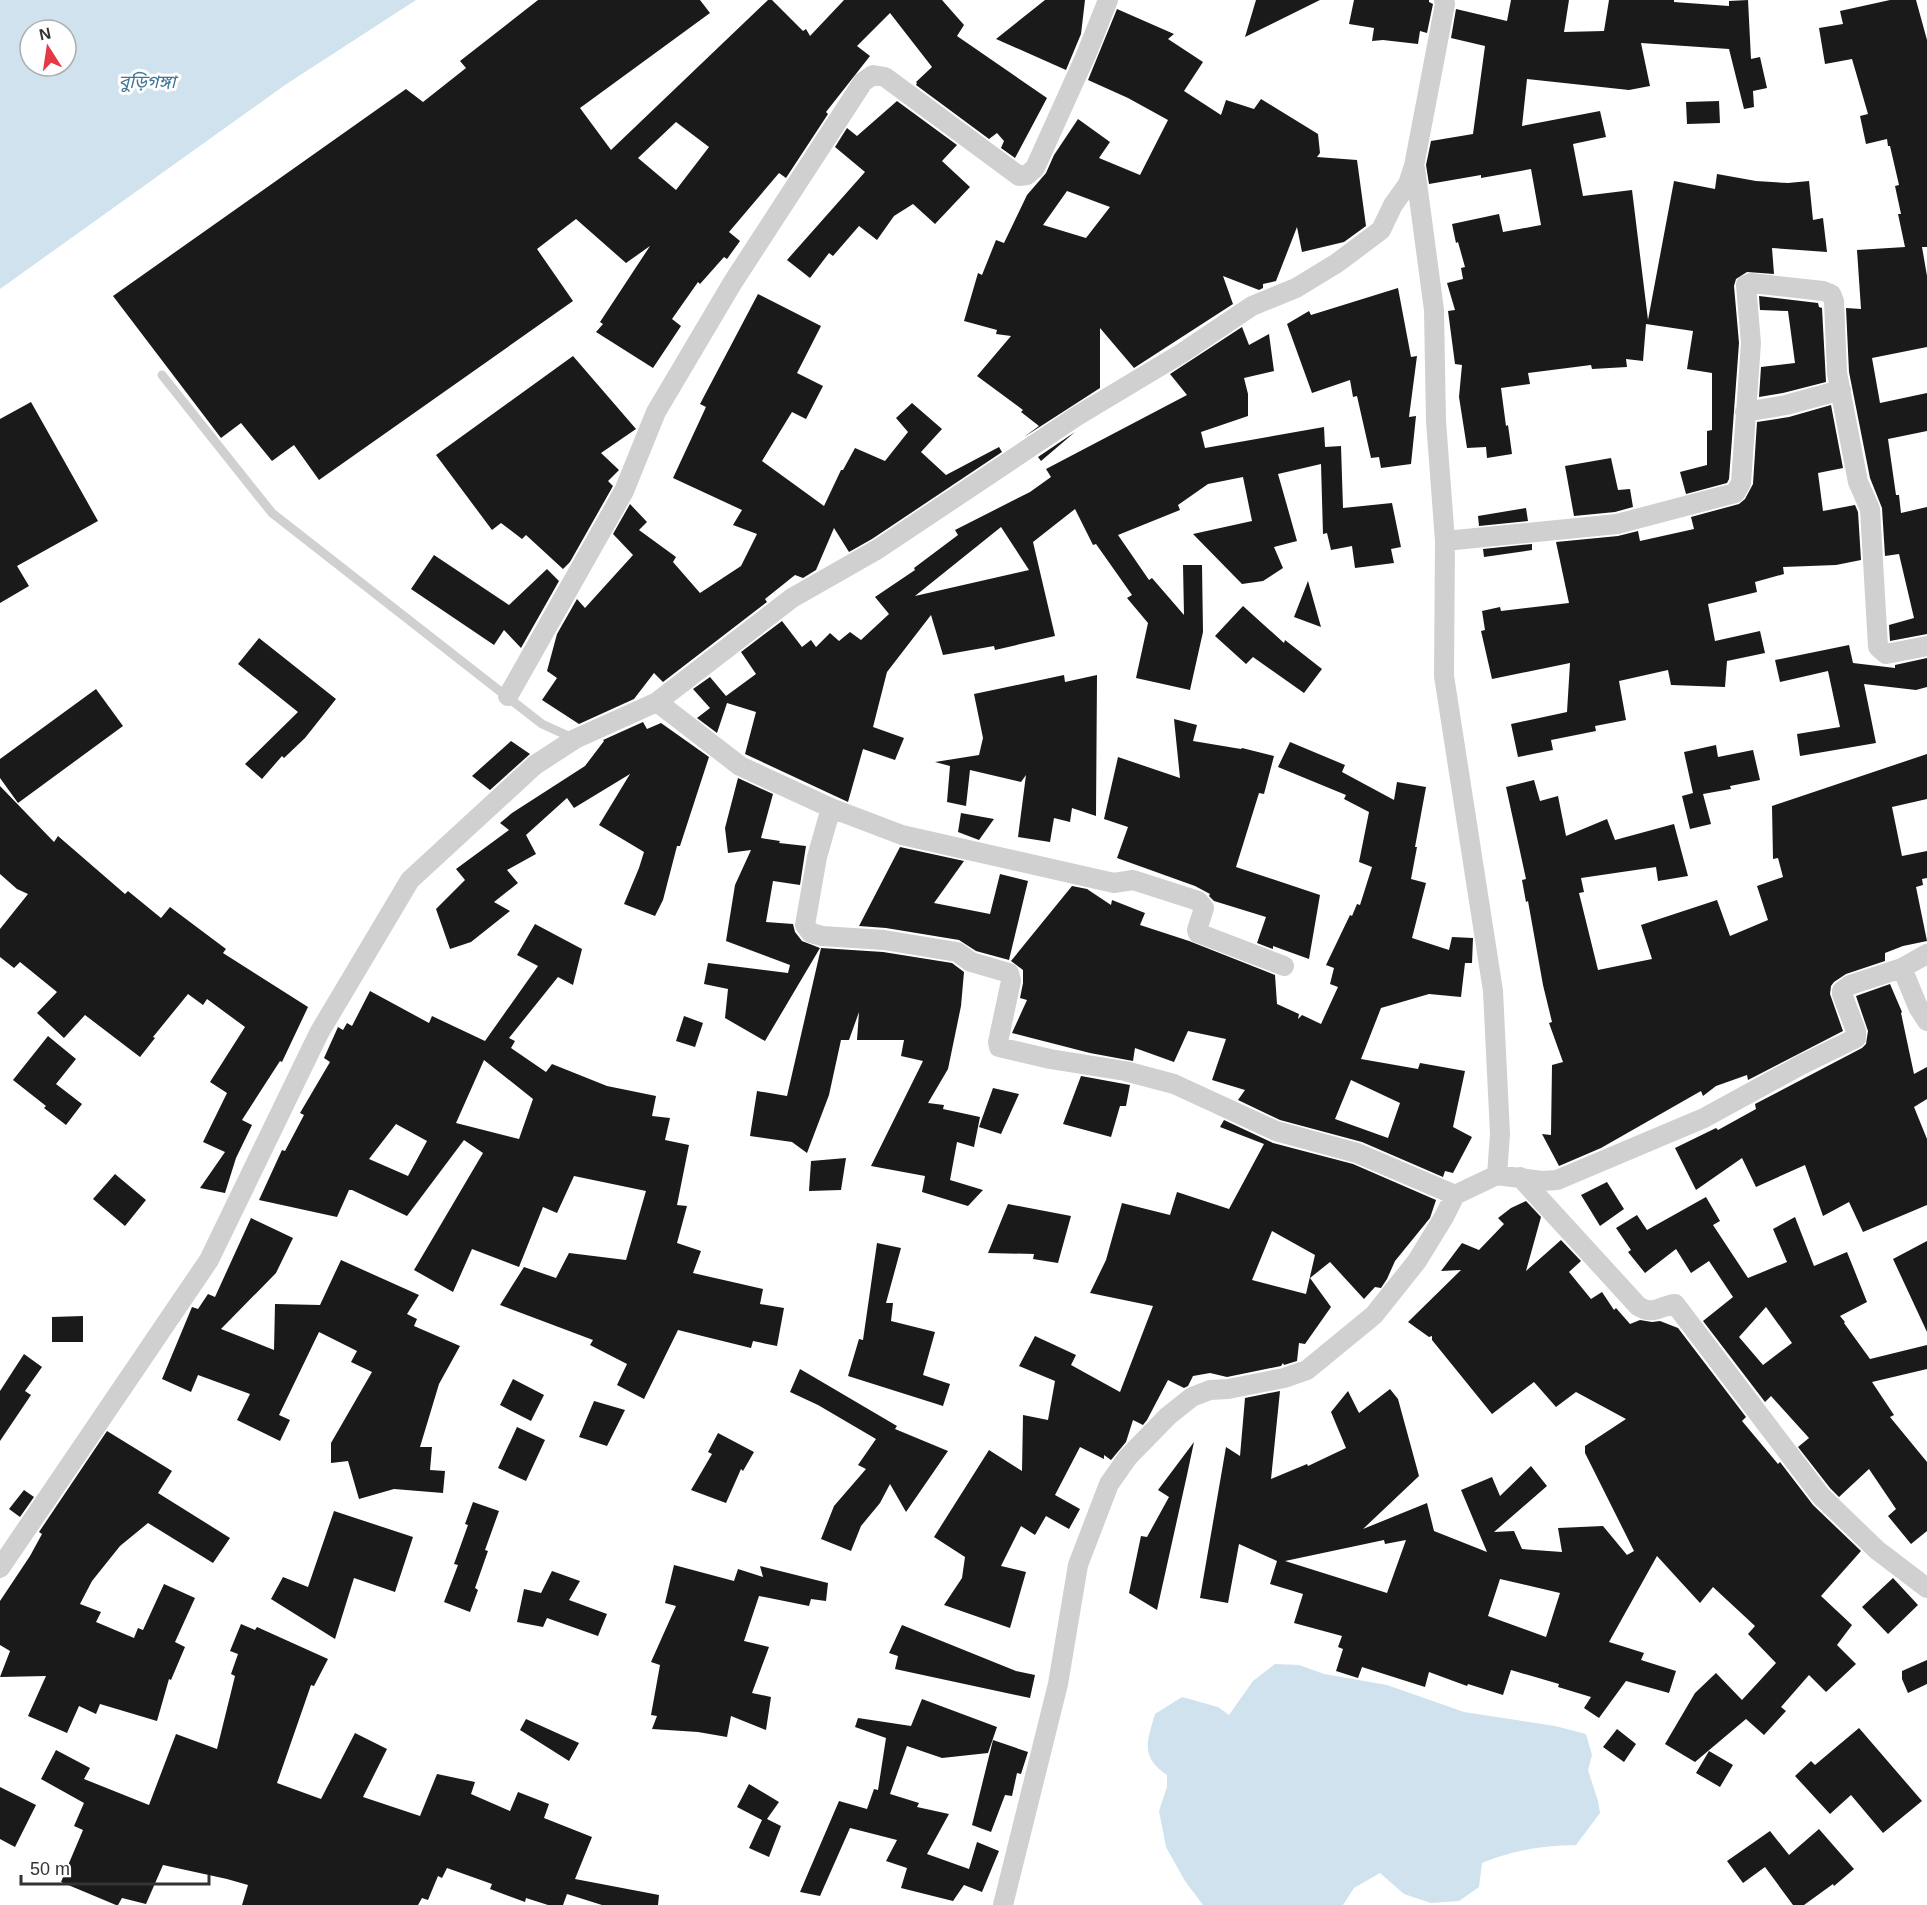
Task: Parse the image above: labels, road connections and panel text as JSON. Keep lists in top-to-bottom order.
{
  "water": ["বুড়িগঙ্গা"],
  "scale_bar": "50 m",
  "north": "top"
}
